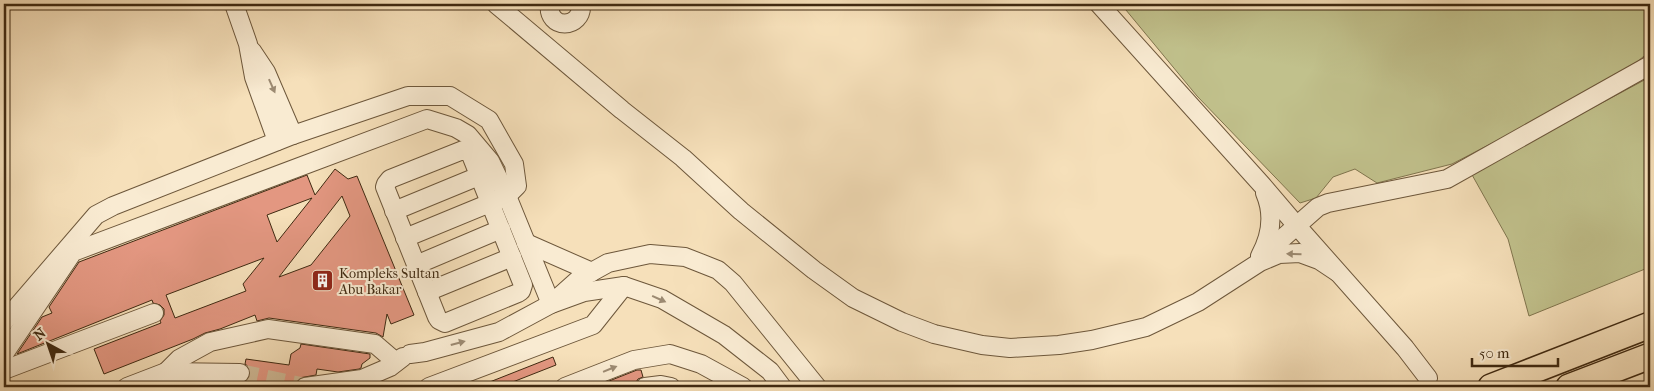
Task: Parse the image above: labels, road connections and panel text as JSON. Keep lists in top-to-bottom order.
{
  "places": {
    "building": ["Kompleks Sultan Abu Bakar"]
  },
  "scale_bar": "50 m",
  "north": "top left"
}
